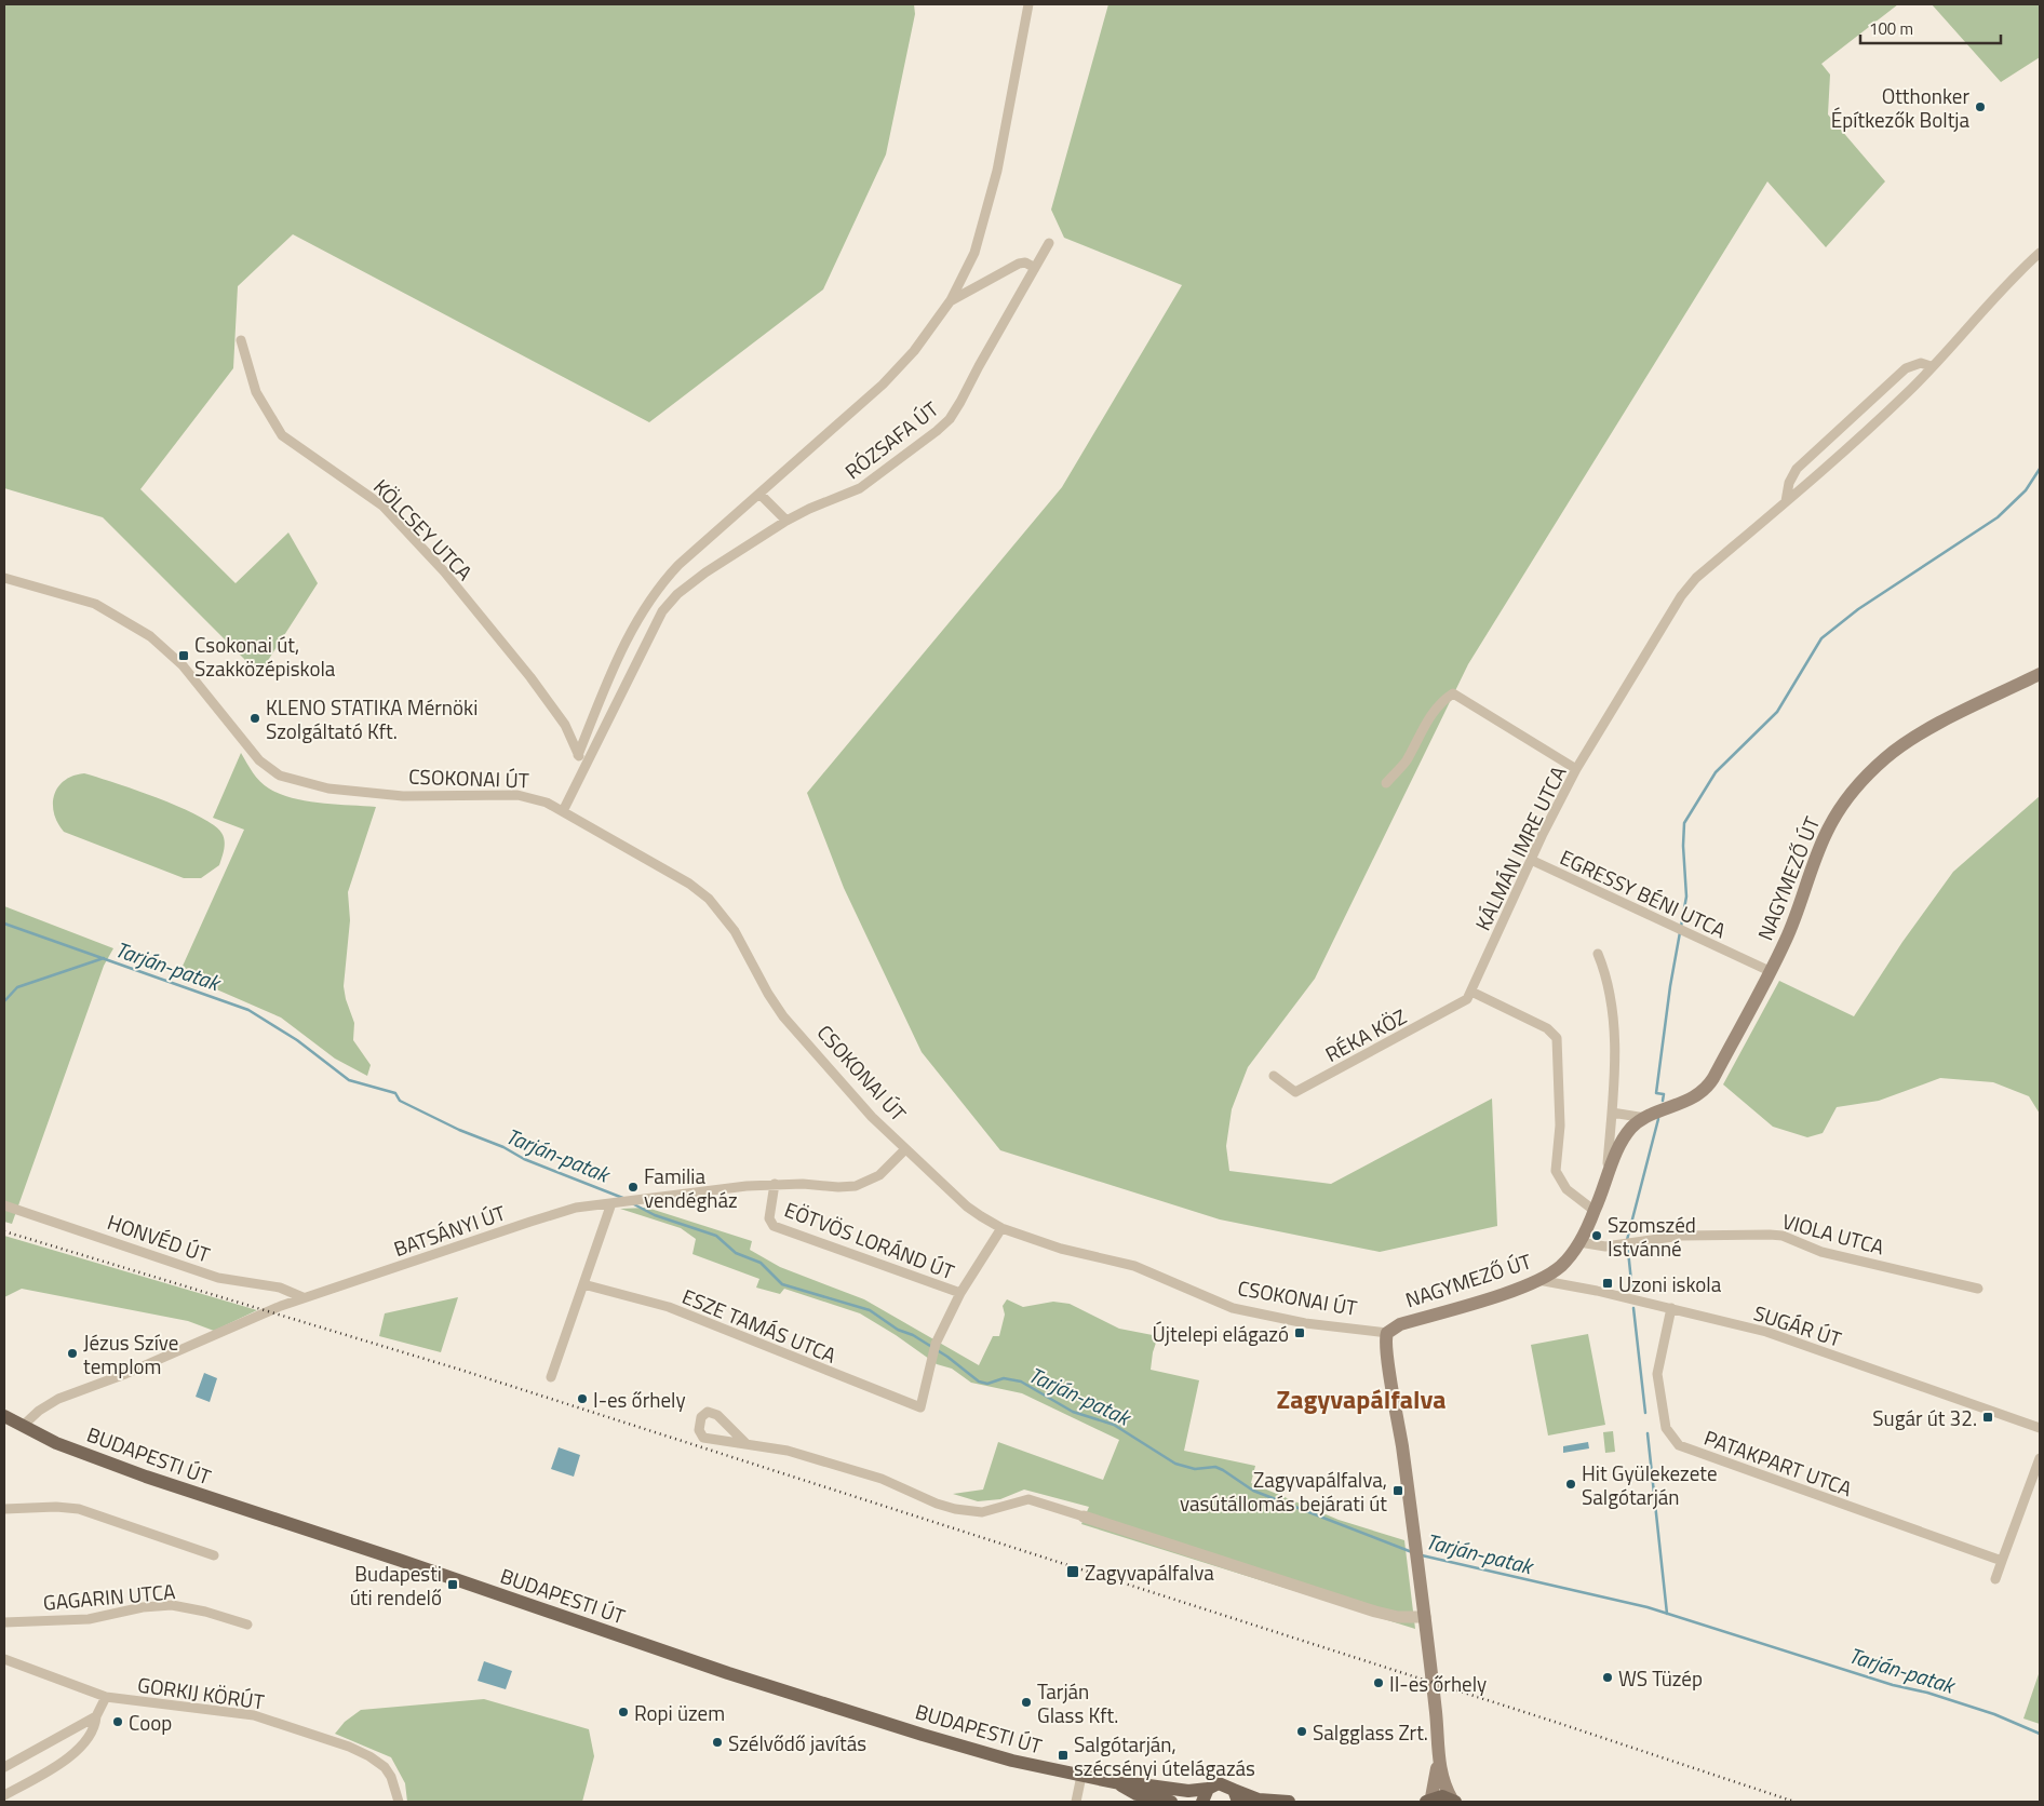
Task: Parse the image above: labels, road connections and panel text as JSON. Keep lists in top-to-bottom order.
{
  "streets": {
    "main road": ["NAGYMEZŐ ÚT", "BUDAPESTI ÚT"],
    "street": [
      "RÓZSAFA ÚT",
      "KÖLCSEY UTCA",
      "CSOKONAI ÚT",
      "KÁLMÁN IMRE UTCA",
      "EGRESSY BÉNI UTCA",
      "RÉKA KÖZ",
      "BATSÁNYI ÚT",
      "VIOLA UTCA",
      "HONVÉD ÚT",
      "EÖTVÖS LORÁND ÚT",
      "ESZE TAMÁS UTCA",
      "SUGÁR ÚT",
      "PATAKPART UTCA",
      "GAGARIN UTCA",
      "GORKIJ KÖRÚT"
    ]
  },
  "crossings": [
    ["RÓZSAFA ÚT", "CSOKONAI ÚT"],
    ["CSOKONAI ÚT", "NAGYMEZŐ ÚT"],
    ["CSOKONAI ÚT", "BATSÁNYI ÚT"],
    ["KÁLMÁN IMRE UTCA", "EGRESSY BÉNI UTCA"],
    ["KÁLMÁN IMRE UTCA", "RÉKA KÖZ"],
    ["NAGYMEZŐ ÚT", "EGRESSY BÉNI UTCA"],
    ["NAGYMEZŐ ÚT", "VIOLA UTCA"],
    ["NAGYMEZŐ ÚT", "SUGÁR ÚT"],
    ["BATSÁNYI ÚT", "HONVÉD ÚT"],
    ["BATSÁNYI ÚT", "EÖTVÖS LORÁND ÚT"],
    ["BATSÁNYI ÚT", "BUDAPESTI ÚT"],
    ["EÖTVÖS LORÁND ÚT", "ESZE TAMÁS UTCA"],
    ["SUGÁR ÚT", "PATAKPART UTCA"]
  ],
  "districts": ["Zagyvapálfalva"],
  "water": ["Tarján-patak"],
  "places": {
    "other": [
      "Otthonker Építkezők Boltja",
      "KLENO STATIKA Mérnöki Szolgáltató Kft.",
      "Familia vendégház",
      "Szomszéd Istvánné",
      "Jézus Szíve templom",
      "I-es őrhely",
      "Hit Gyülekezete Salgótarján",
      "WS Tüzép",
      "II-es őrhely",
      "Tarján Glass Kft.",
      "Ropi üzem",
      "Coop",
      "Salgglass Zrt.",
      "Szélvődő javítás"
    ],
    "transit": [
      "Csokonai út, Szakközépiskola",
      "Uzoni iskola",
      "Újtelepi elágazó",
      "Sugár út 32.",
      "Zagyvapálfalva, vasútállomás bejárati út",
      "Zagyvapálfalva",
      "Budapesti úti rendelő",
      "Salgótarján, szécsényi útelágazás"
    ]
  },
  "scale_bar": "100 m"
}
